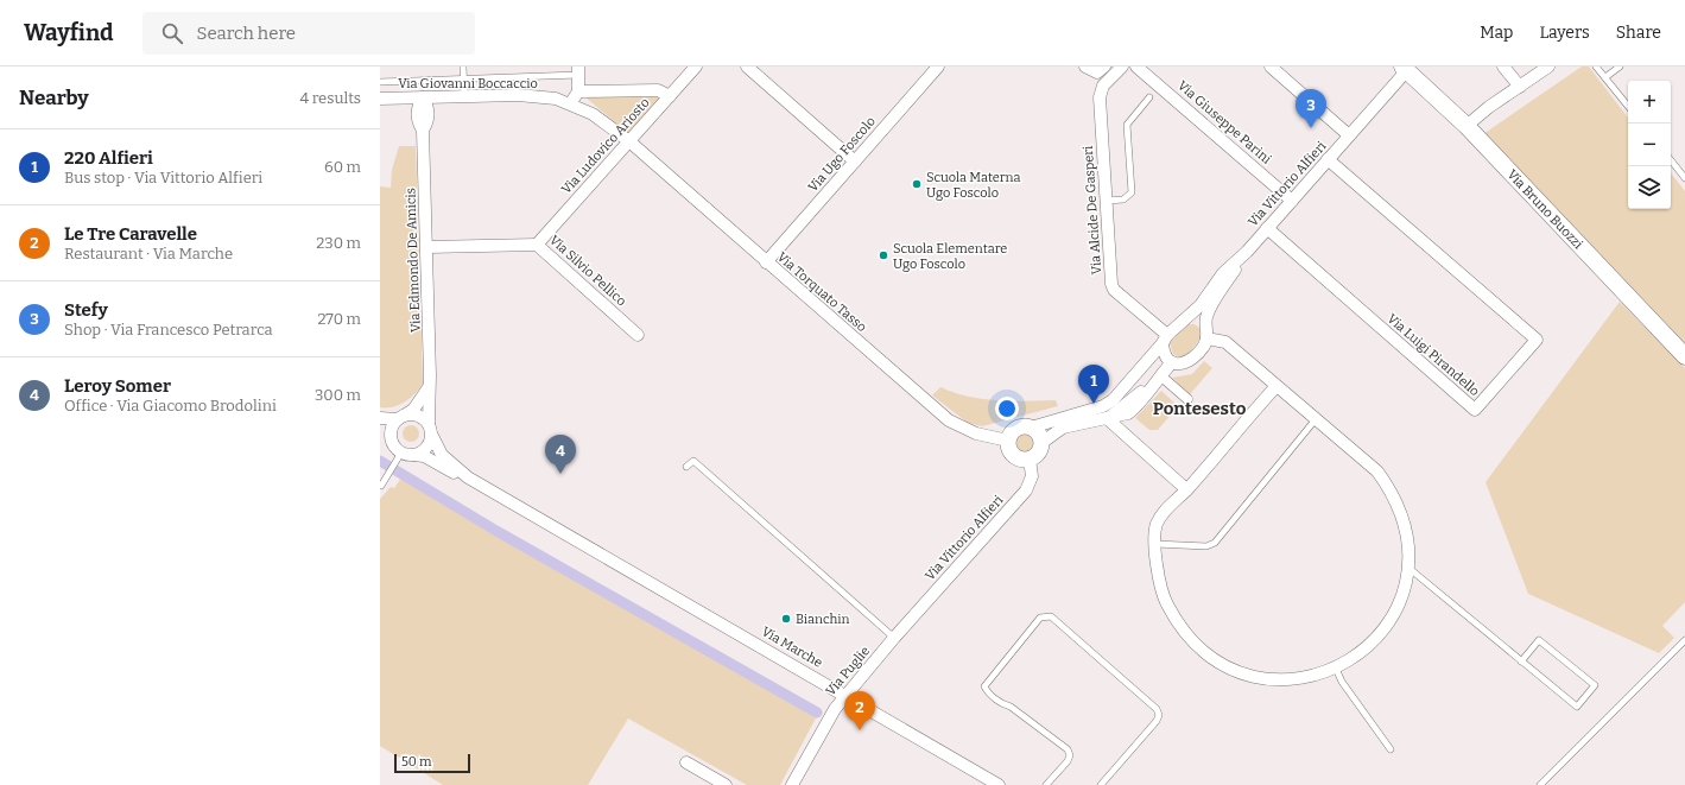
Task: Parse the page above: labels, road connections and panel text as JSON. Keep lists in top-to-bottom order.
{
  "streets": {
    "main road": ["Via Bruno Buozzi"],
    "street": [
      "Via Giovanni Boccaccio",
      "Via Giuseppe Parini",
      "Via Ludovico Ariosto",
      "Via Ugo Foscolo",
      "Via Vittorio Alfieri",
      "Via Alcide De Gasperi",
      "Via Edmondo De Amicis",
      "Via Silvio Pellico",
      "Via Torquato Tasso",
      "Via Luigi Pirandello",
      "Via Marche",
      "Via Puglie"
    ]
  },
  "crossings": [
    ["Via Giovanni Boccaccio", "Via Ludovico Ariosto"],
    ["Via Giovanni Boccaccio", "Via Edmondo De Amicis"],
    ["Via Giovanni Boccaccio", "Via Torquato Tasso"],
    ["Via Giuseppe Parini", "Via Vittorio Alfieri"],
    ["Via Ludovico Ariosto", "Via Silvio Pellico"],
    ["Via Ludovico Ariosto", "Via Torquato Tasso"],
    ["Via Ugo Foscolo", "Via Torquato Tasso"],
    ["Via Vittorio Alfieri", "Via Alcide De Gasperi"],
    ["Via Vittorio Alfieri", "Via Bruno Buozzi"],
    ["Via Vittorio Alfieri", "Via Torquato Tasso"],
    ["Via Vittorio Alfieri", "Via Luigi Pirandello"],
    ["Via Vittorio Alfieri", "Via Puglie"],
    ["Via Edmondo De Amicis", "Via Silvio Pellico"],
    ["Via Marche", "Via Puglie"]
  ],
  "districts": ["Pontesesto"],
  "places": ["Scuola Materna Ugo Foscolo", "Scuola Elementare Ugo Foscolo", "Bianchin"],
  "scale_bar": "50 m",
  "page": {
    "header": "Wayfind",
    "search": "Search here",
    "nav": ["Map", "Layers", "Share"],
    "heading": ["Nearby", "4 results"],
    "map_buttons": ["+", "−"],
    "pins": [
      "3",
      "1",
      "4",
      "2"
    ],
    "list": [
      {
        "mark": "1",
        "name": "220 Alfieri",
        "note": "Bus stop · Via Vittorio Alfieri",
        "value": "60 m"
      },
      {
        "mark": "2",
        "name": "Le Tre Caravelle",
        "note": "Restaurant · Via Marche",
        "value": "230 m"
      },
      {
        "mark": "3",
        "name": "Stefy",
        "note": "Shop · Via Francesco Petrarca",
        "value": "270 m"
      },
      {
        "mark": "4",
        "name": "Leroy Somer",
        "note": "Office · Via Giacomo Brodolini",
        "value": "300 m"
      }
    ],
    "scale": "50 m"
  }
}
